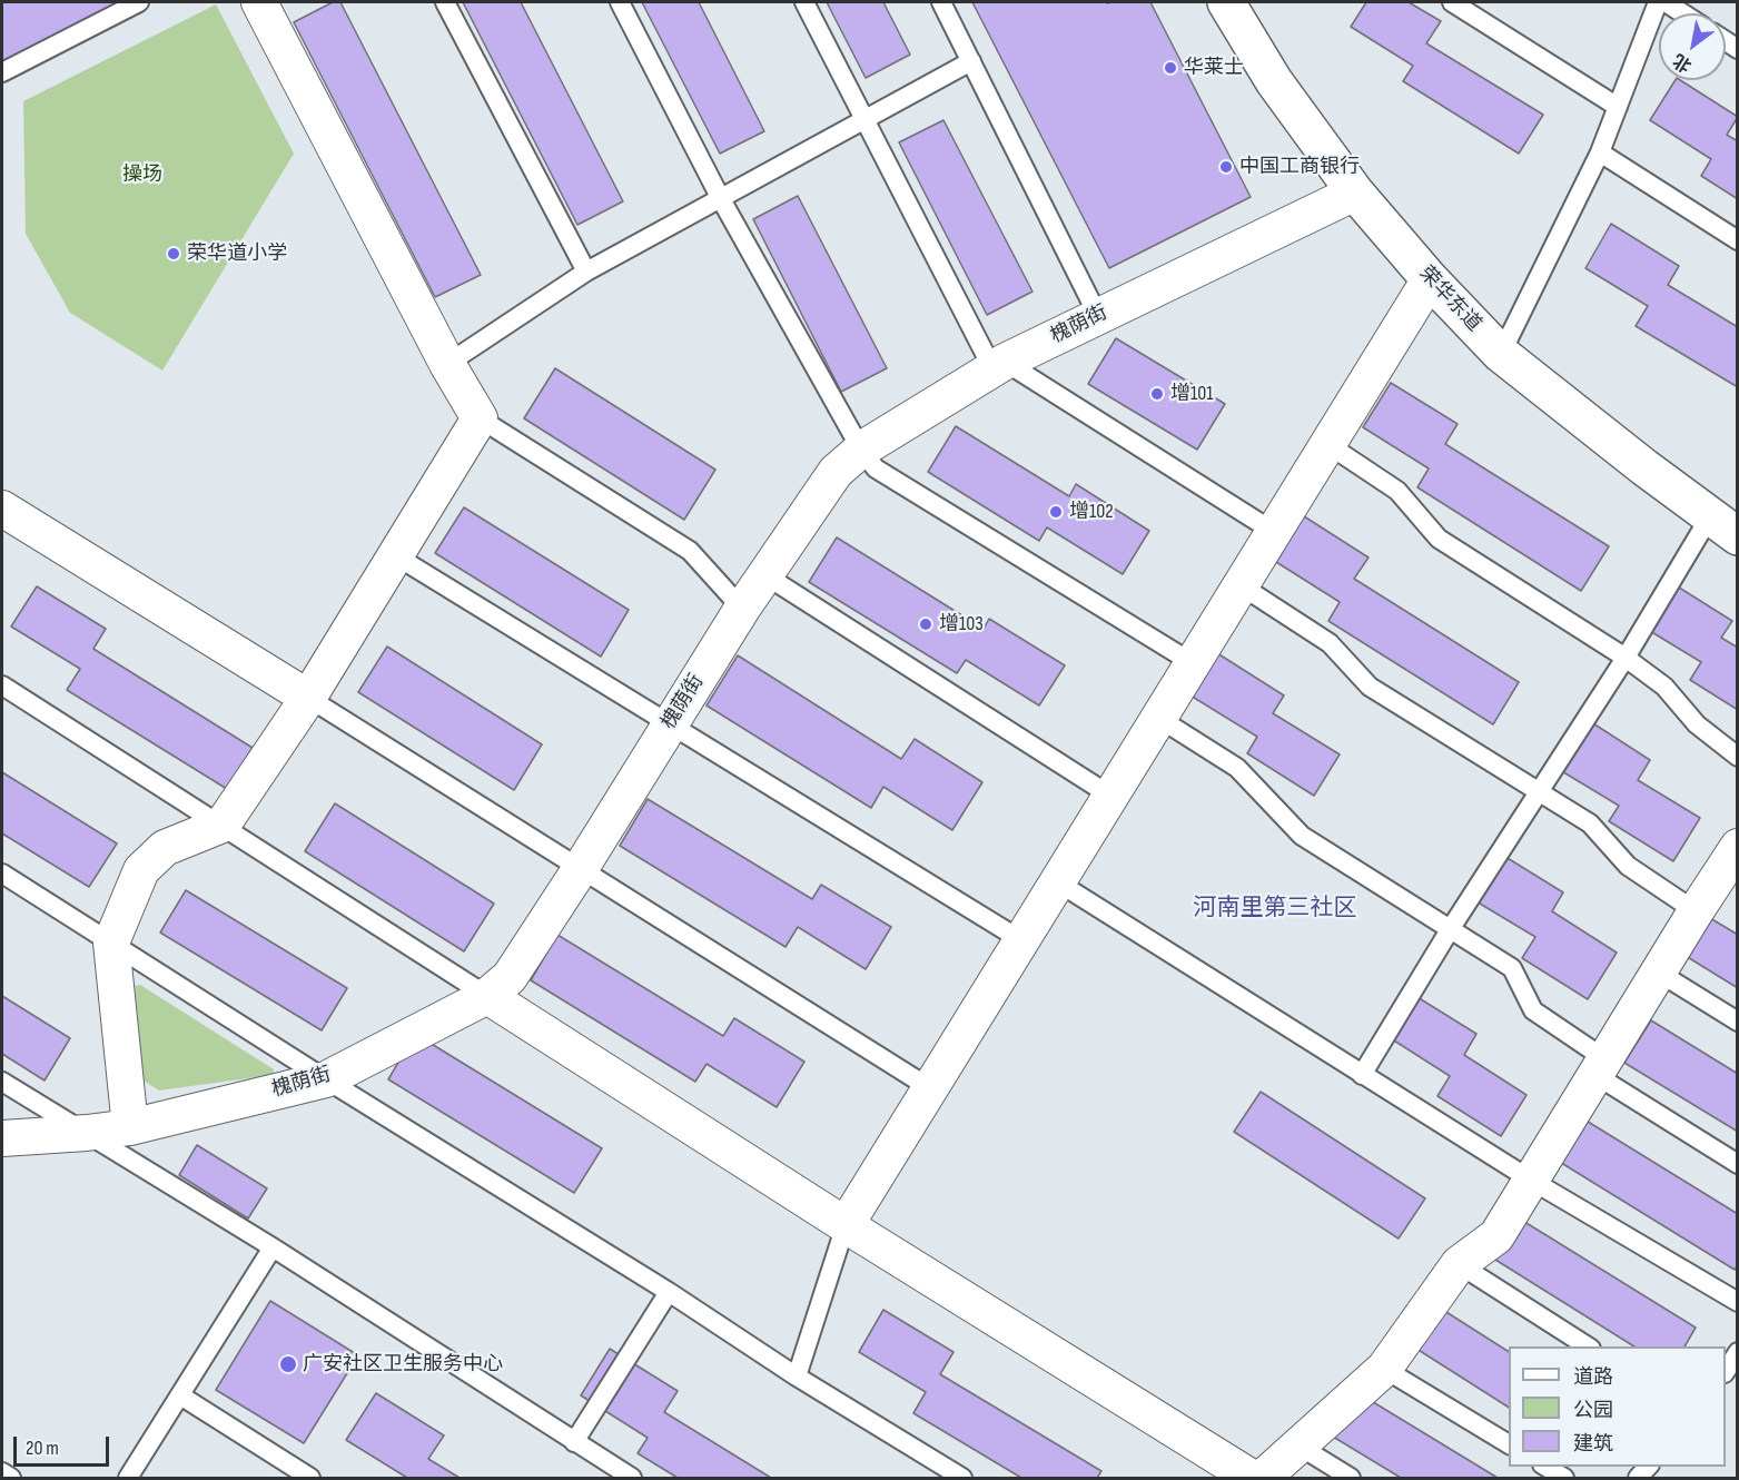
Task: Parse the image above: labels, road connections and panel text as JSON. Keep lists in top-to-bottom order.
{
  "streets": {
    "street": ["荣华东道", "槐荫街"]
  },
  "crossings": [
    ["荣华东道", "槐荫街"]
  ],
  "districts": ["河南里第三社区"],
  "parks": ["操场"],
  "places": [
    "华莱士",
    "中国工商银行",
    "荣华道小学",
    "增101",
    "增102",
    "增103",
    "广安社区卫生服务中心"
  ],
  "legend": ["道路", "公园", "建筑"],
  "scale_bar": "20 m",
  "north": "bottom left"
}
